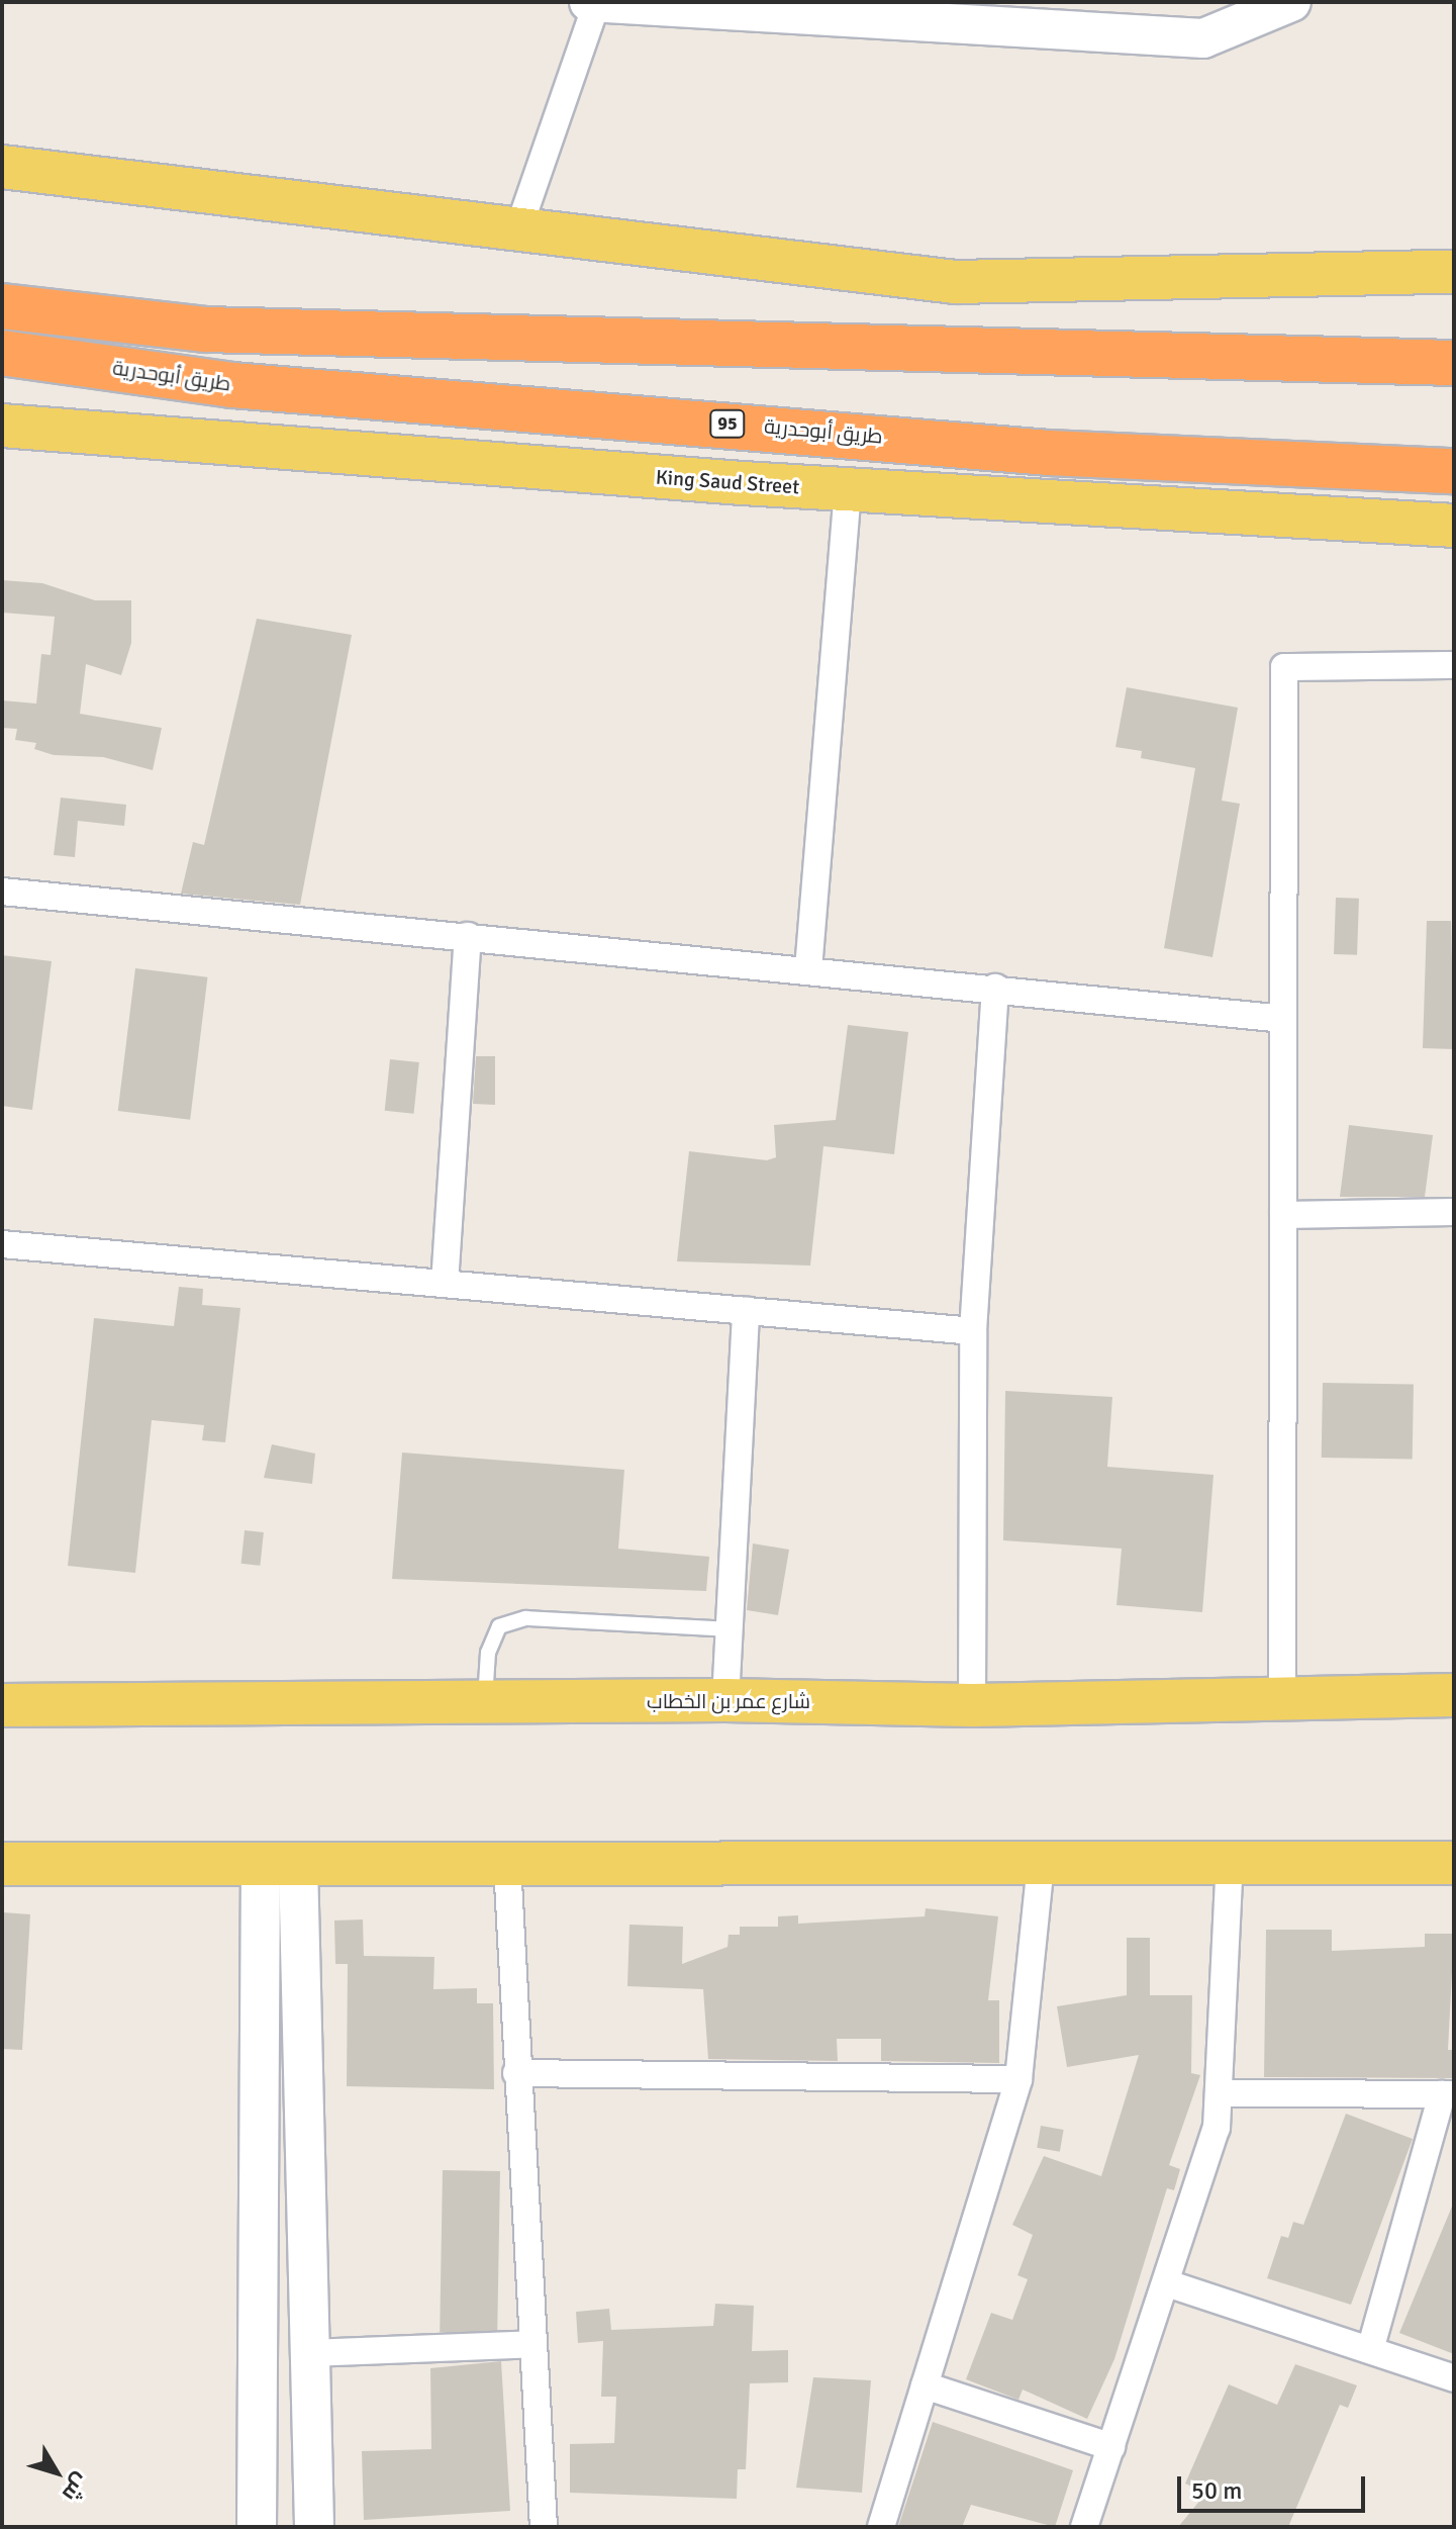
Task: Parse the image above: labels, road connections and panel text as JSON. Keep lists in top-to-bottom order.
{
  "streets": {
    "highway": ["طريق أبوحدرية", "95"],
    "main road": ["King Saud Street", "شارع عمر بن الخطاب"]
  },
  "scale_bar": "50 m",
  "north": "bottom right"
}
